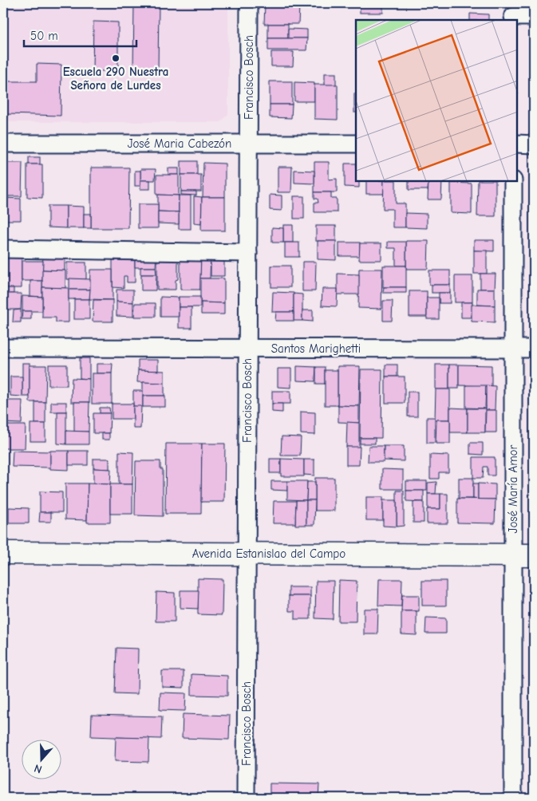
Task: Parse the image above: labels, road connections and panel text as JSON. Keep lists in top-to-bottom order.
{
  "streets": {
    "main road": ["Avenida Estanislao del Campo"],
    "street": [
      "Francisco Bosch",
      "José Maria Cabezón",
      "Santos Marighetti",
      "José María Amor"
    ]
  },
  "crossings": [
    ["Francisco Bosch", "José Maria Cabezón"],
    ["Francisco Bosch", "Santos Marighetti"],
    ["Francisco Bosch", "Avenida Estanislao del Campo"],
    ["Santos Marighetti", "José María Amor"],
    ["José María Amor", "Avenida Estanislao del Campo"]
  ],
  "places": ["Escuela 290 Nuestra Señora de Lurdes"],
  "scale_bar": "50 m",
  "north": "bottom"
}
